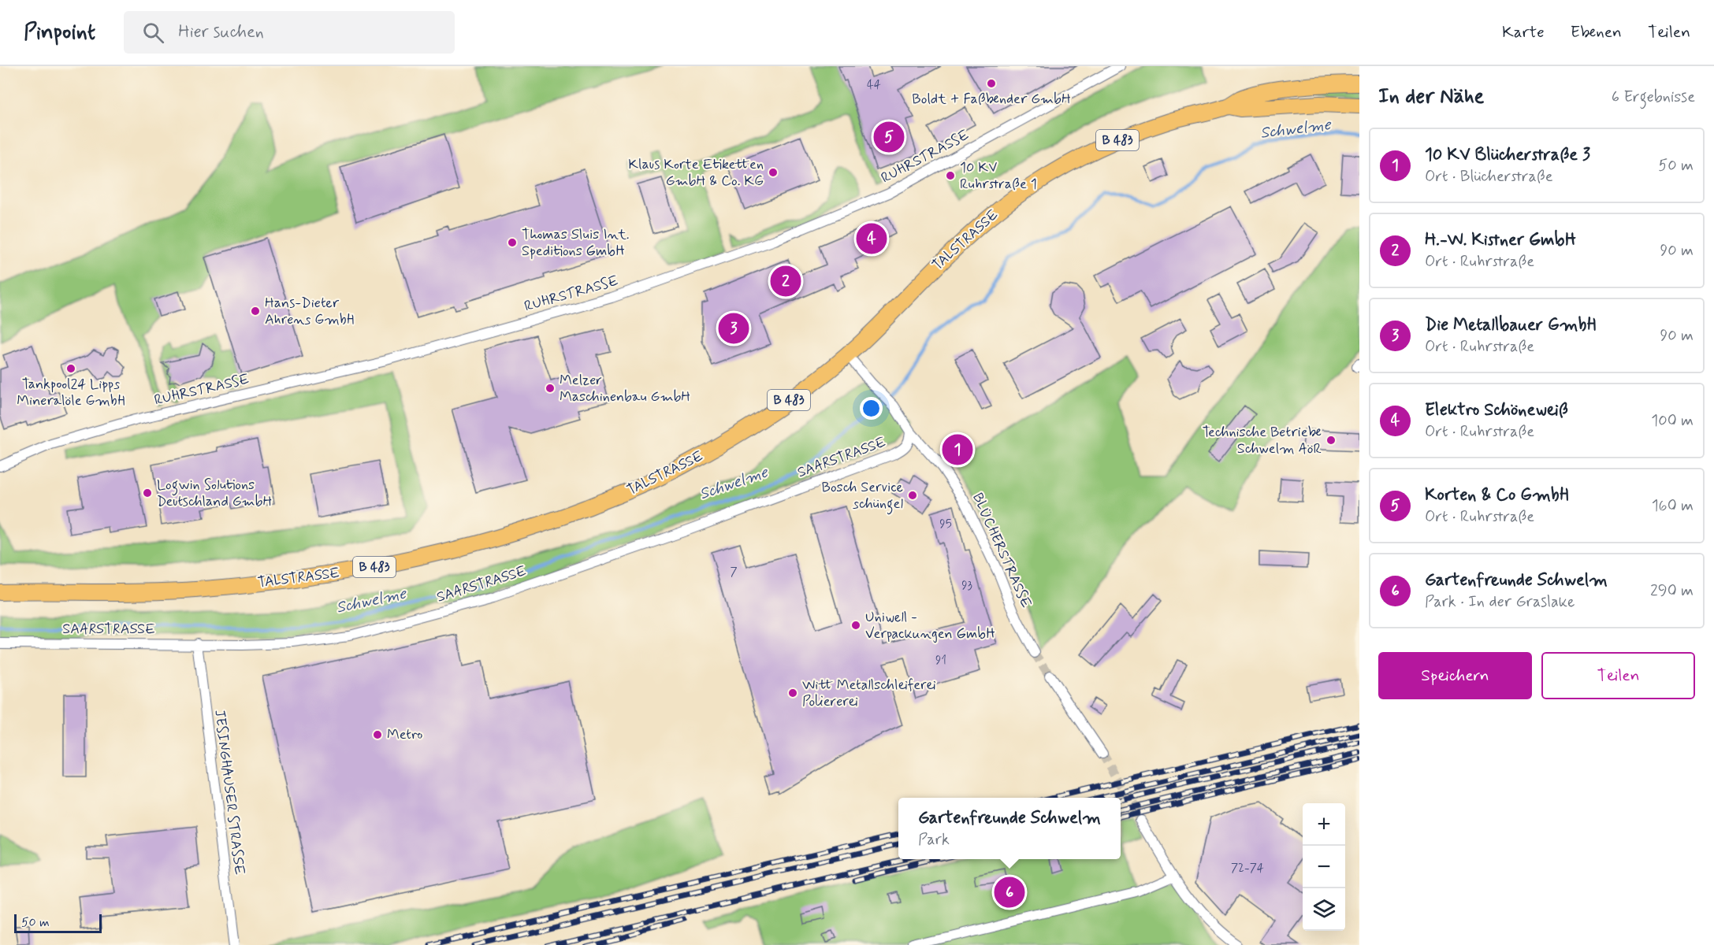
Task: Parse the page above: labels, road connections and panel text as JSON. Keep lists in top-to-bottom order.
{
  "streets": {
    "main road": ["B 483", "TALSTRASSE"],
    "street": [
      "RUHRSTRASSE",
      "SAARSTRASSE",
      "BLÜCHERSTRASSE",
      "JESINGHAUSER STRASSE"
    ]
  },
  "crossings": [
    ["TALSTRASSE", "BLÜCHERSTRASSE"],
    ["SAARSTRASSE", "BLÜCHERSTRASSE"],
    ["SAARSTRASSE", "JESINGHAUSER STRASSE"]
  ],
  "water": ["Schwelme"],
  "places": [
    "Boldt + Faßbender GmbH",
    "Klaus Korte Etiketten GmbH & Co. KG",
    "10 KV Ruhrstraße 1",
    "Thomas Sluis Int. Speditions GmbH",
    "Hans-Dieter Ahrens GmbH",
    "Tankpool24 Lipps Mineralöle GmbH",
    "Melzer Maschinenbau GmbH",
    "Technische Betriebe Schwelm AöR",
    "Logwin Solutions Deutschland GmbH",
    "Bosch Service schüngel",
    "Uniwell - Verpackungen GmbH",
    "Witt Metallschleiferei Poliererei",
    "Metro"
  ],
  "house_numbers": [
    "44",
    "95",
    "7",
    "93",
    "91",
    "72-74"
  ],
  "scale_bar": "50 m",
  "page": {
    "header": "Pinpoint",
    "search": "Hier suchen",
    "nav": ["Karte", "Ebenen", "Teilen"],
    "heading": ["In der Nähe", "6 Ergebnisse"],
    "pins": [
      "5",
      "4",
      "2",
      "3",
      "1",
      "6"
    ],
    "list": [
      {
        "mark": "1",
        "name": "10 KV Blücherstraße 3",
        "note": "Ort · Blücherstraße",
        "value": "50 m"
      },
      {
        "mark": "2",
        "name": "H.-W. Kistner GmbH",
        "note": "Ort · Ruhrstraße",
        "value": "90 m"
      },
      {
        "mark": "3",
        "name": "Die Metallbauer GmbH",
        "note": "Ort · Ruhrstraße",
        "value": "90 m"
      },
      {
        "mark": "4",
        "name": "Elektro Schöneweiß",
        "note": "Ort · Ruhrstraße",
        "value": "100 m"
      },
      {
        "mark": "5",
        "name": "Korten & Co GmbH",
        "note": "Ort · Ruhrstraße",
        "value": "160 m"
      },
      {
        "mark": "6",
        "name": "Gartenfreunde Schwelm",
        "note": "Park · In der Graslake",
        "value": "290 m"
      }
    ],
    "buttons": ["Speichern", "Teilen"],
    "popup": ["Gartenfreunde Schwelm", "Park"],
    "map_buttons": ["+", "−"],
    "scale": "50 m"
  }
}
